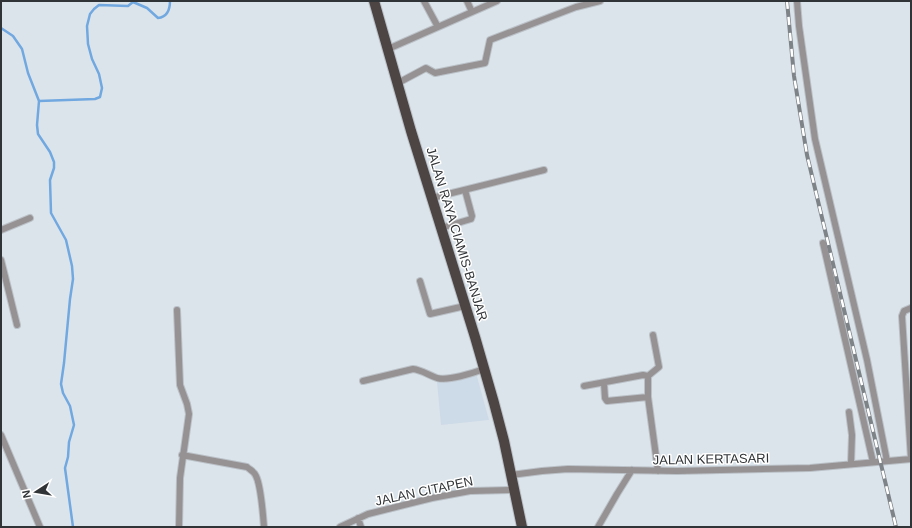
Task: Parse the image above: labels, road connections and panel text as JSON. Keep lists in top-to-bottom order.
{
  "streets": {
    "highway": ["JALAN RAYA CIAMIS-BANJAR"],
    "street": ["JALAN KERTASARI", "JALAN CITAPEN"]
  },
  "crossings": [
    ["JALAN RAYA CIAMIS-BANJAR", "JALAN KERTASARI"],
    ["JALAN RAYA CIAMIS-BANJAR", "JALAN CITAPEN"]
  ],
  "north": "left"
}
